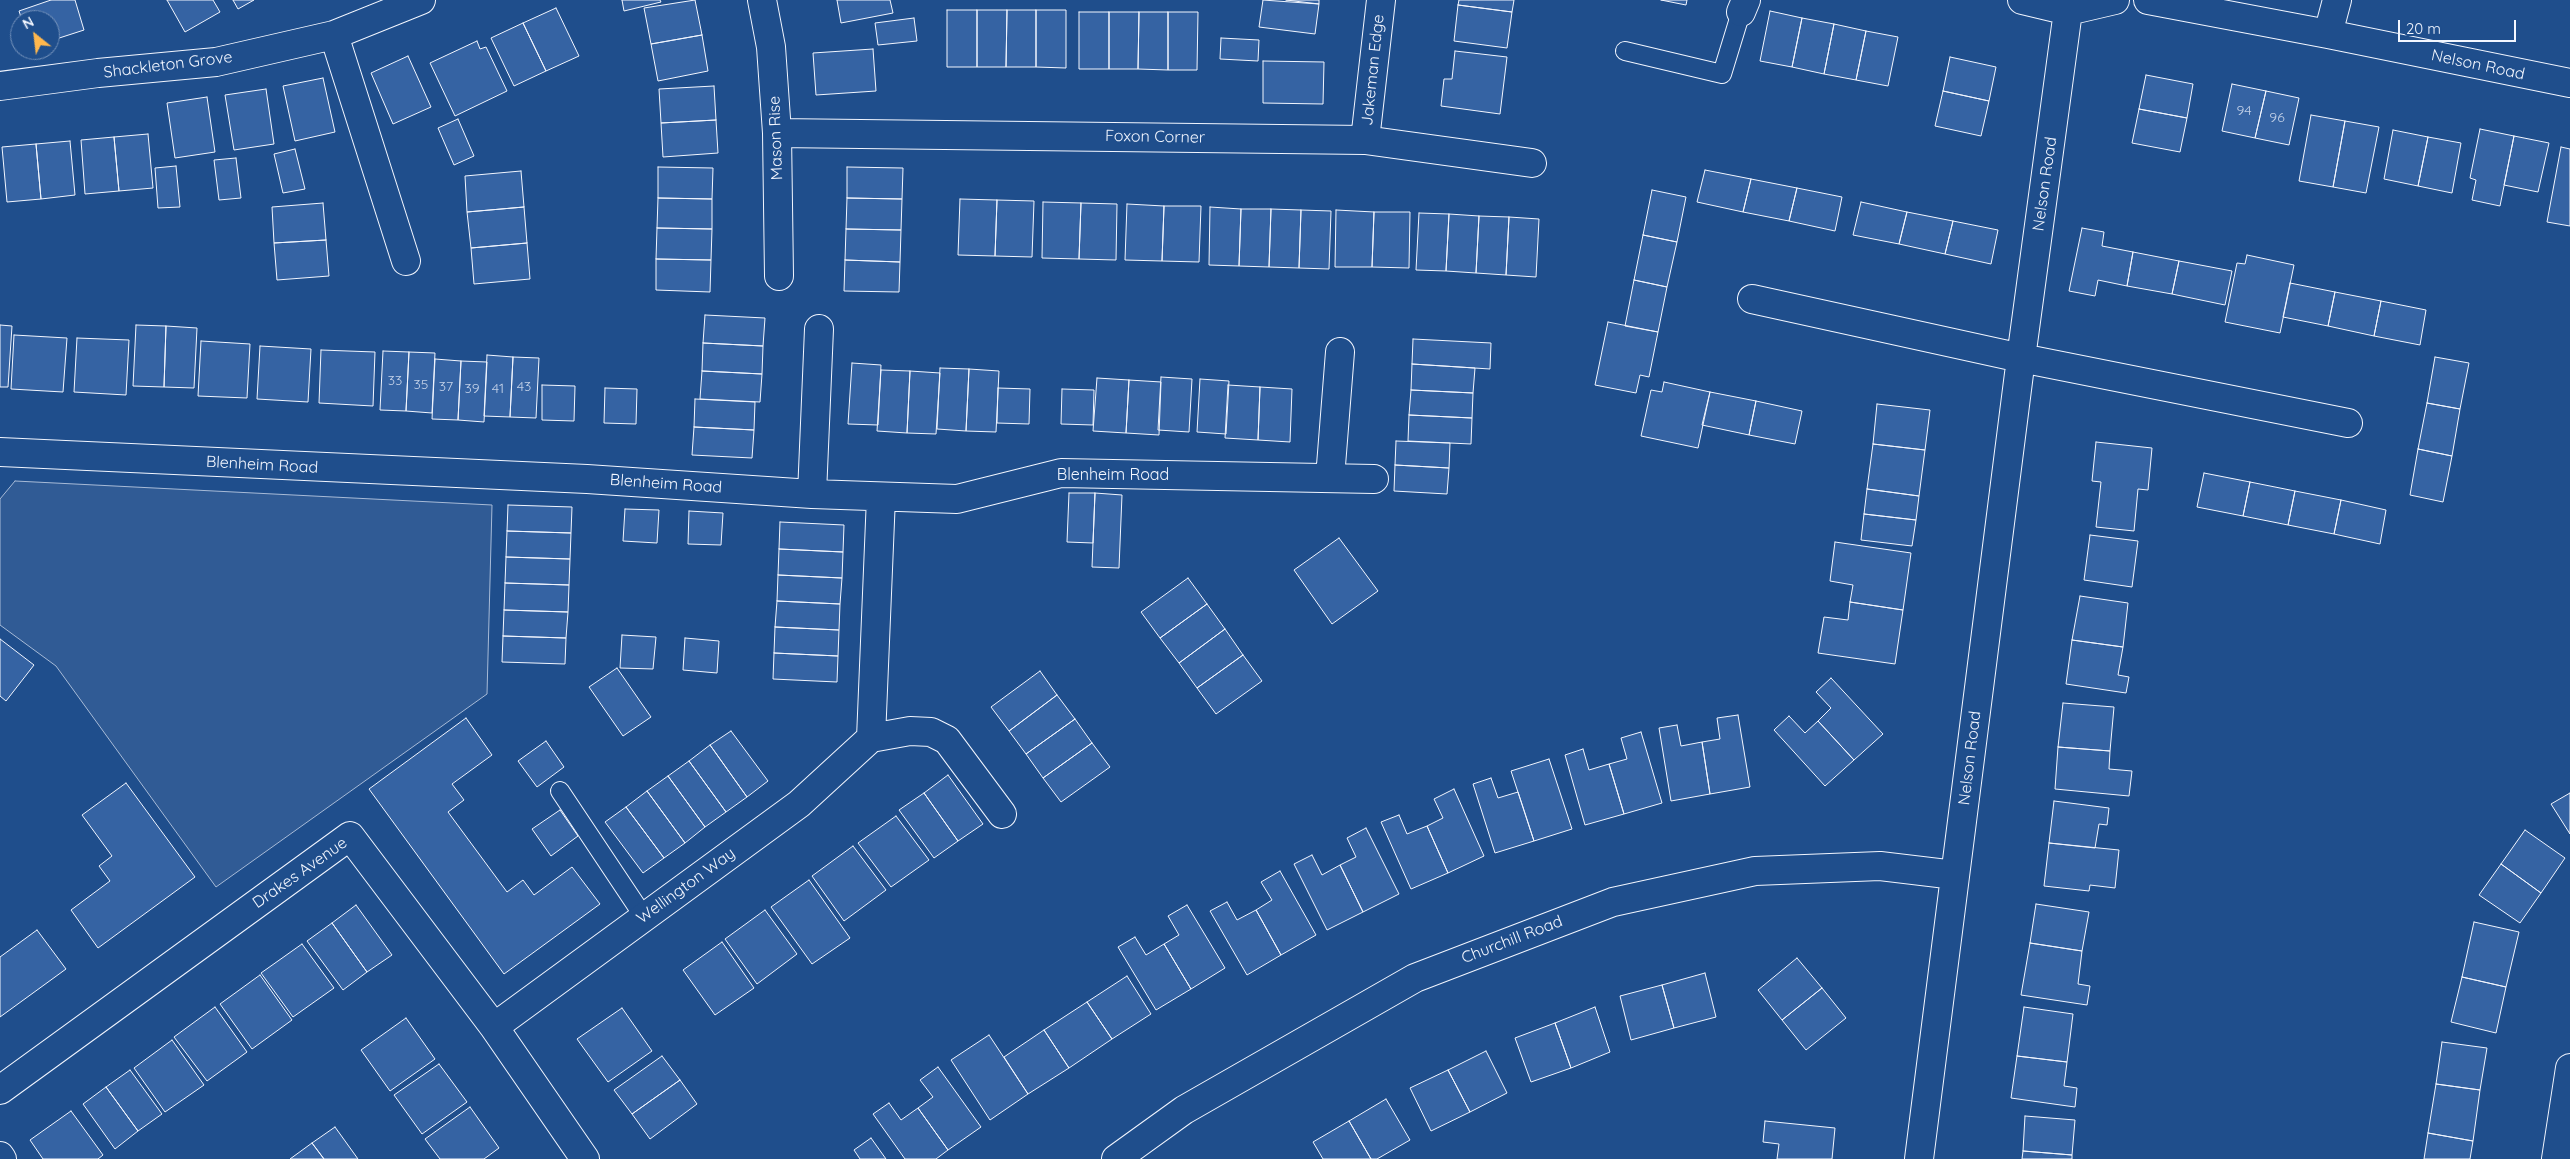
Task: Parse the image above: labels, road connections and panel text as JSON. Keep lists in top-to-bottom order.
{
  "streets": {
    "street": [
      "Shackleton Grove",
      "Nelson Road",
      "Jakeman Edge",
      "Foxon Corner",
      "Mason Rise",
      "Blenheim Road",
      "Drakes Avenue",
      "Wellington Way",
      "Churchill Road"
    ]
  },
  "crossings": [
    ["Nelson Road", "Churchill Road"],
    ["Jakeman Edge", "Foxon Corner"],
    ["Foxon Corner", "Mason Rise"],
    ["Drakes Avenue", "Wellington Way"]
  ],
  "house_numbers": [
    "94",
    "96",
    "33",
    "35",
    "37",
    "43",
    "39",
    "41"
  ],
  "scale_bar": "20 m",
  "north": "top left"
}
